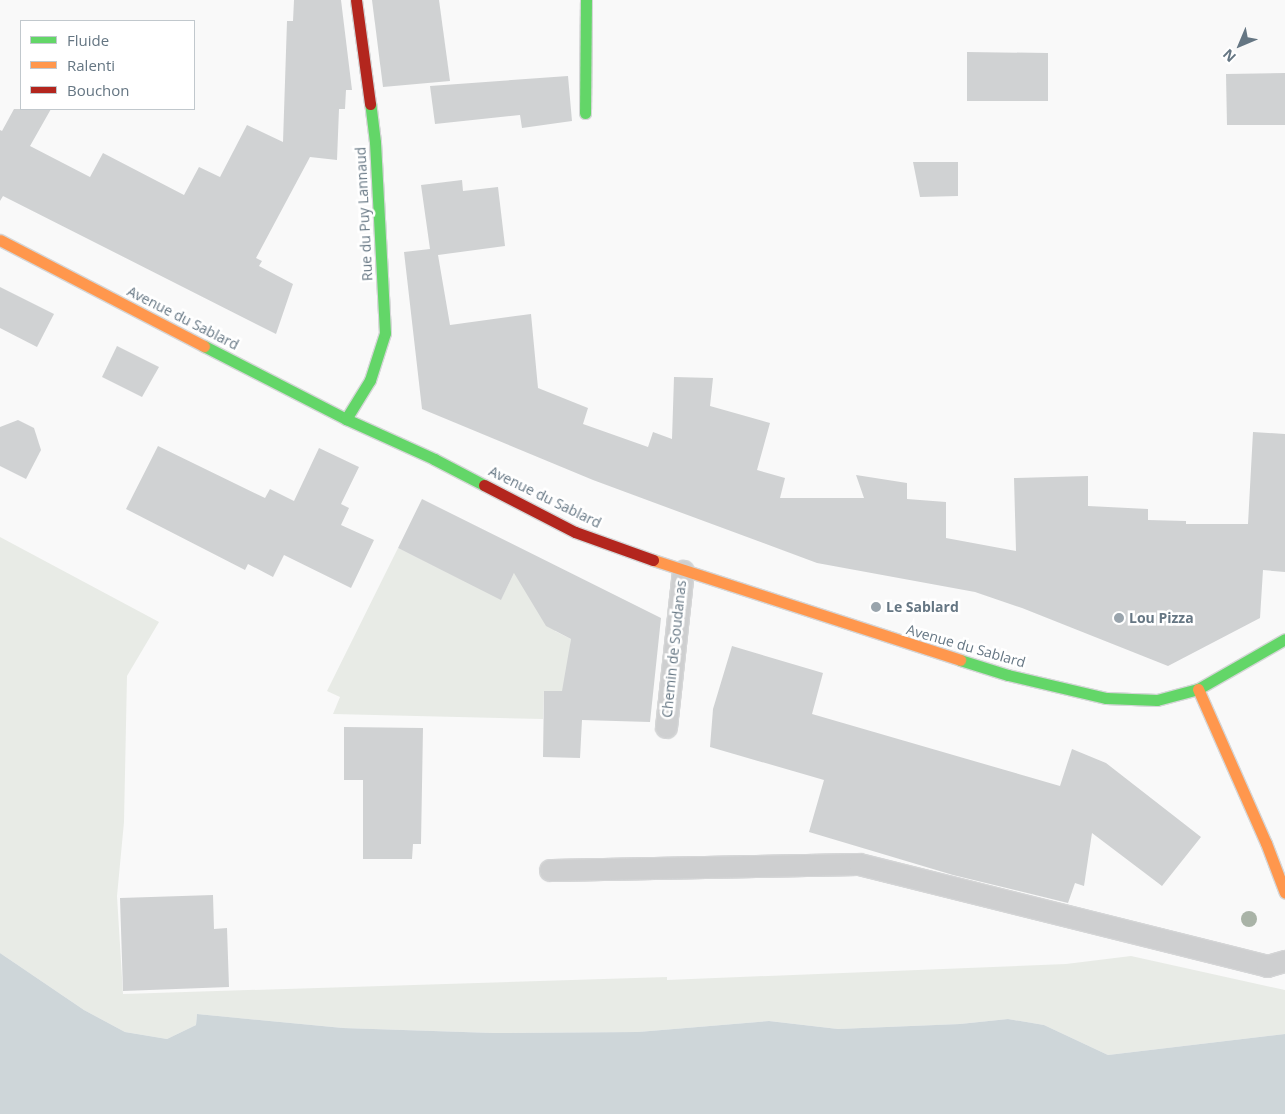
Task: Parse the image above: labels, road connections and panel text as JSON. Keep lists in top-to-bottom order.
{
  "streets": {
    "street": ["Rue du Puy Lannaud", "Avenue du Sablard"],
    "lane": ["Chemin de Soudanas"]
  },
  "crossings": [
    ["Rue du Puy Lannaud", "Avenue du Sablard"],
    ["Avenue du Sablard", "Chemin de Soudanas"]
  ],
  "places": ["Le Sablard", "Lou Pizza"],
  "legend": ["Fluide", "Ralenti", "Bouchon"],
  "north": "bottom left"
}
